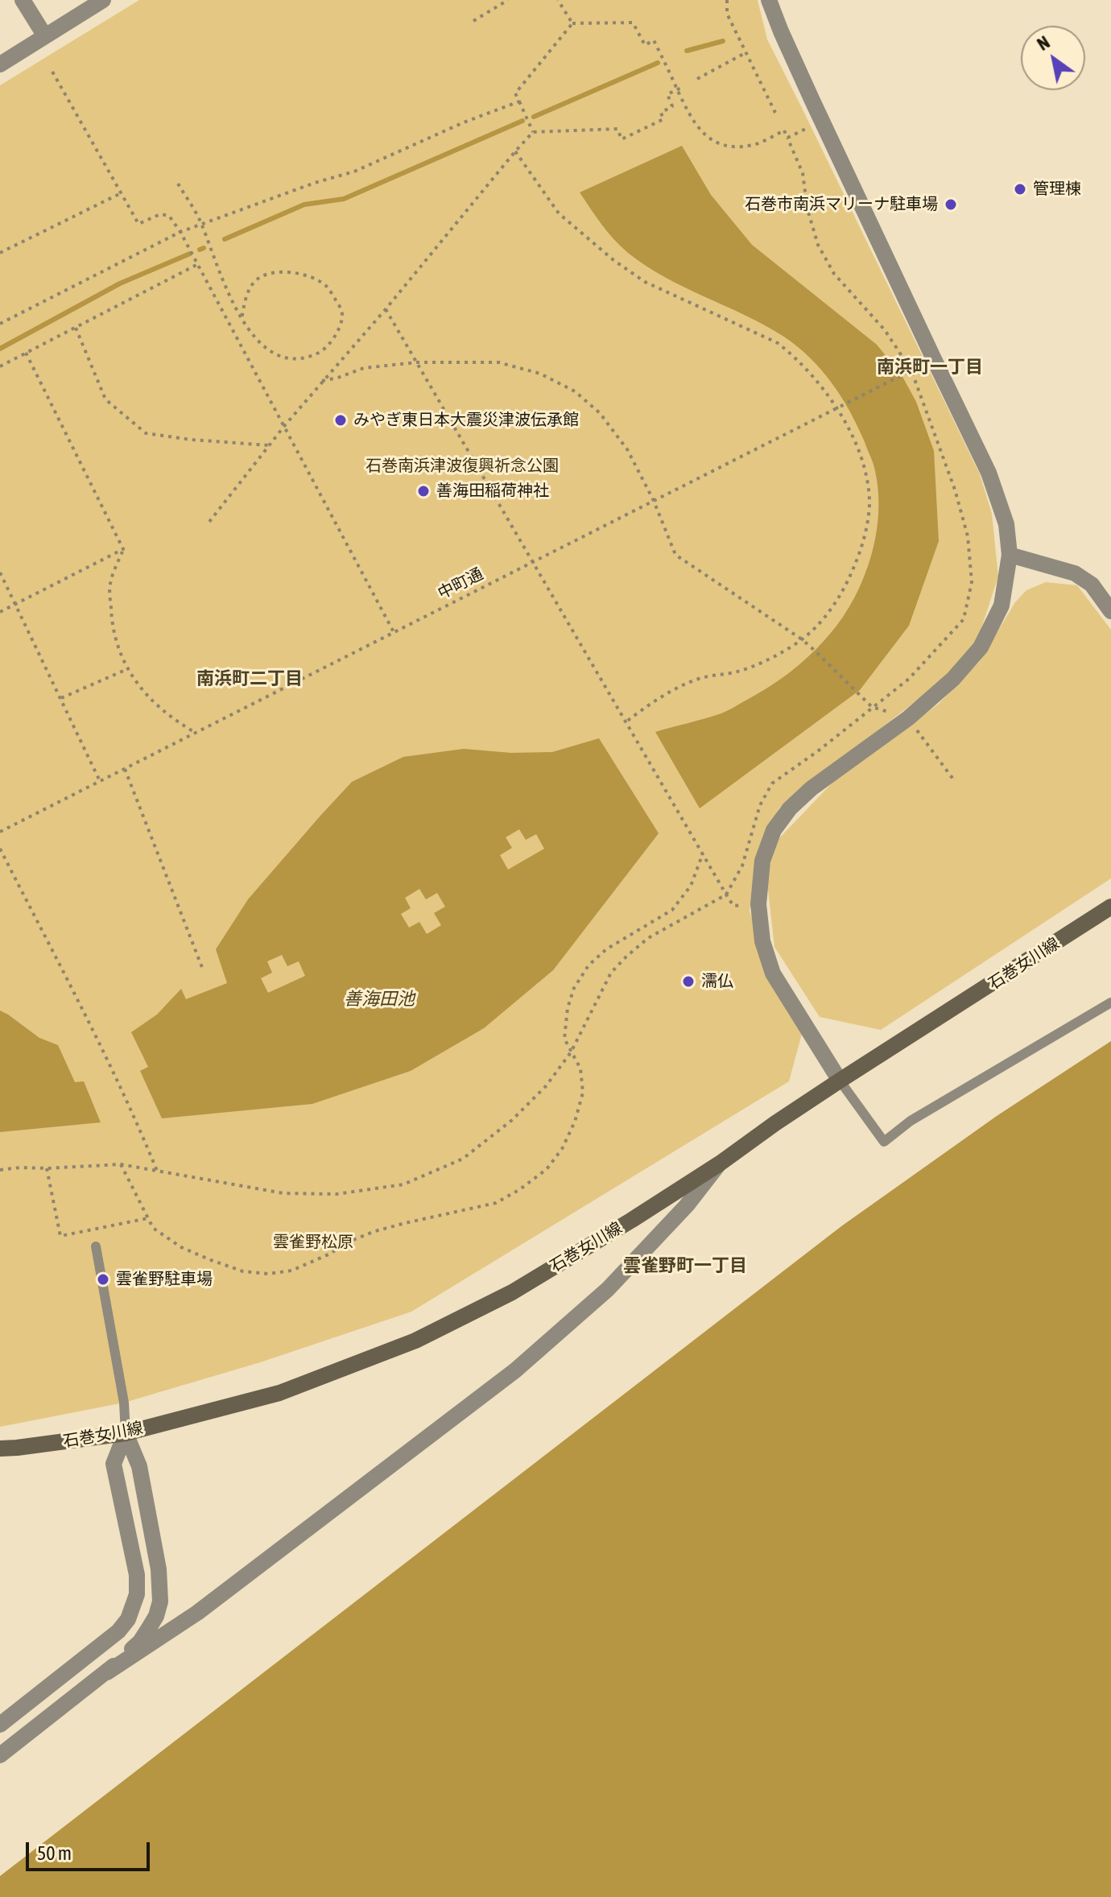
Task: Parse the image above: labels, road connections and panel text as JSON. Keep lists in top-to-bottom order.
{
  "streets": {
    "main road": ["石巻女川線"],
    "path": ["中町通"]
  },
  "districts": ["南浜町一丁目", "南浜町二丁目", "雲雀野町一丁目"],
  "water": ["善海田池"],
  "parks": ["石巻南浜津波復興祈念公園", "雲雀野松原"],
  "places": [
    "管理棟",
    "石巻市南浜マリーナ駐車場",
    "みやぎ東日本大震災津波伝承館",
    "善海田稲荷神社",
    "濡仏",
    "雲雀野駐車場"
  ],
  "scale_bar": "50 m",
  "north": "top left"
}
